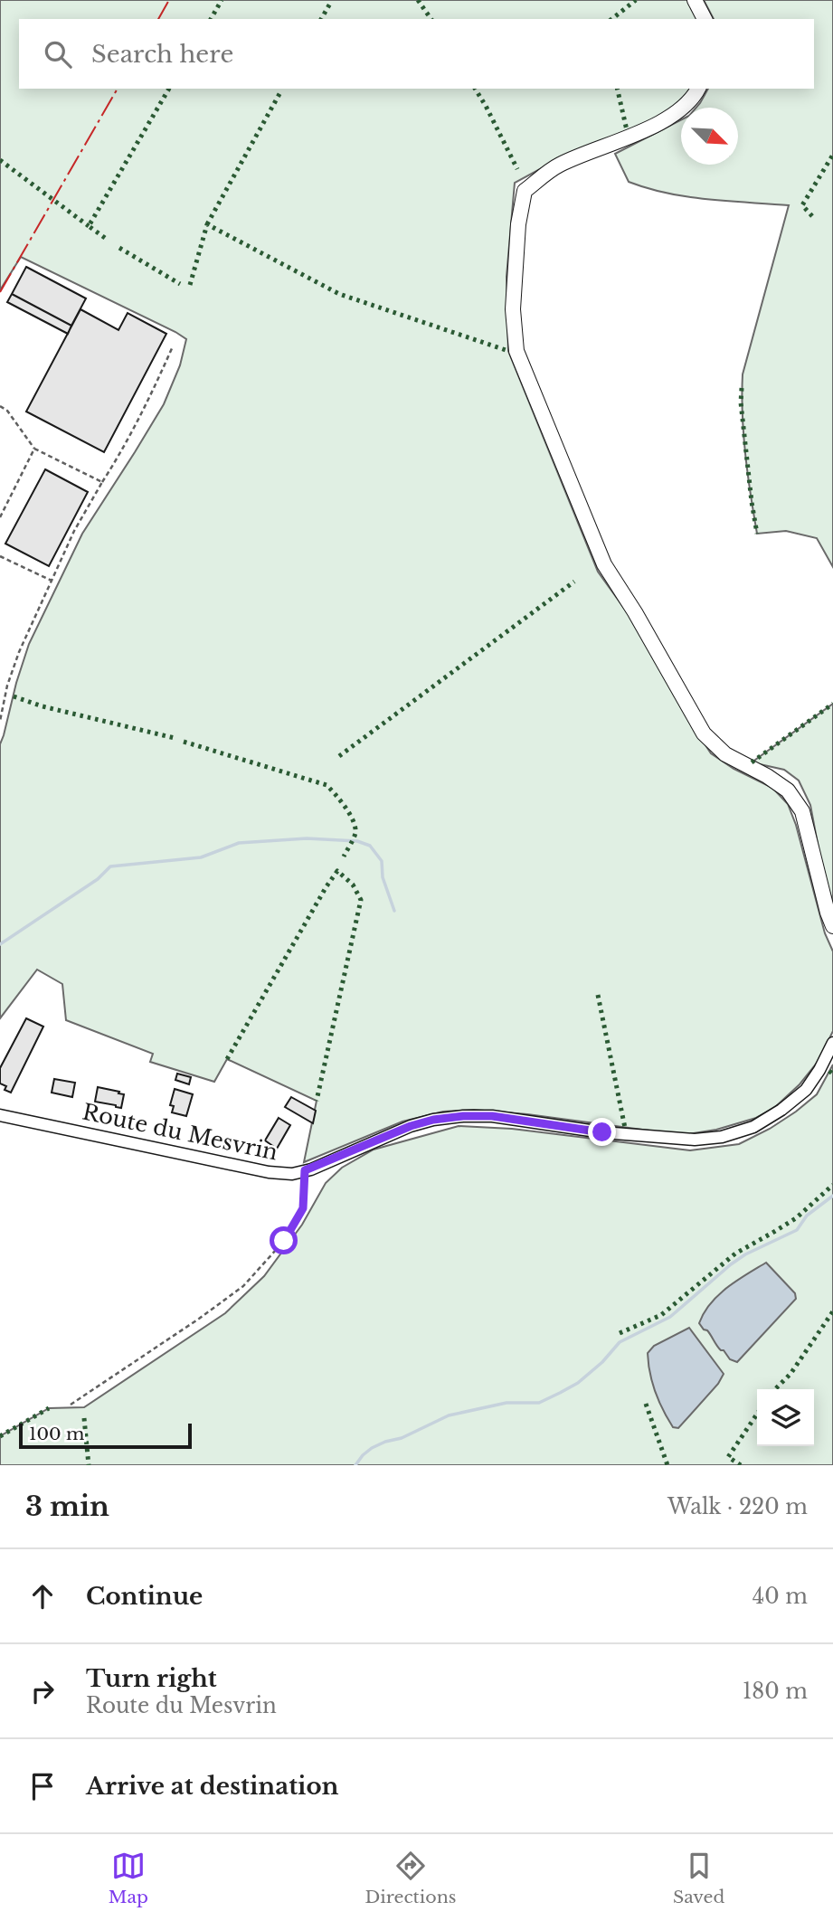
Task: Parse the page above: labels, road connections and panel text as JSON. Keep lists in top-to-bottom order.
{
  "streets": {
    "street": ["Route du Mesvrin"]
  },
  "scale_bar": "100 m",
  "north": "bottom right",
  "page": {
    "search": "Search here",
    "scale": "100 m",
    "heading": ["3 min", "Walk · 220 m"],
    "list": [
      ["Continue", "40 m"],
      ["Turn right", "Route du Mesvrin", "180 m"],
      "Arrive at destination"
    ],
    "nav": ["Map", "Directions", "Saved"]
  }
}
